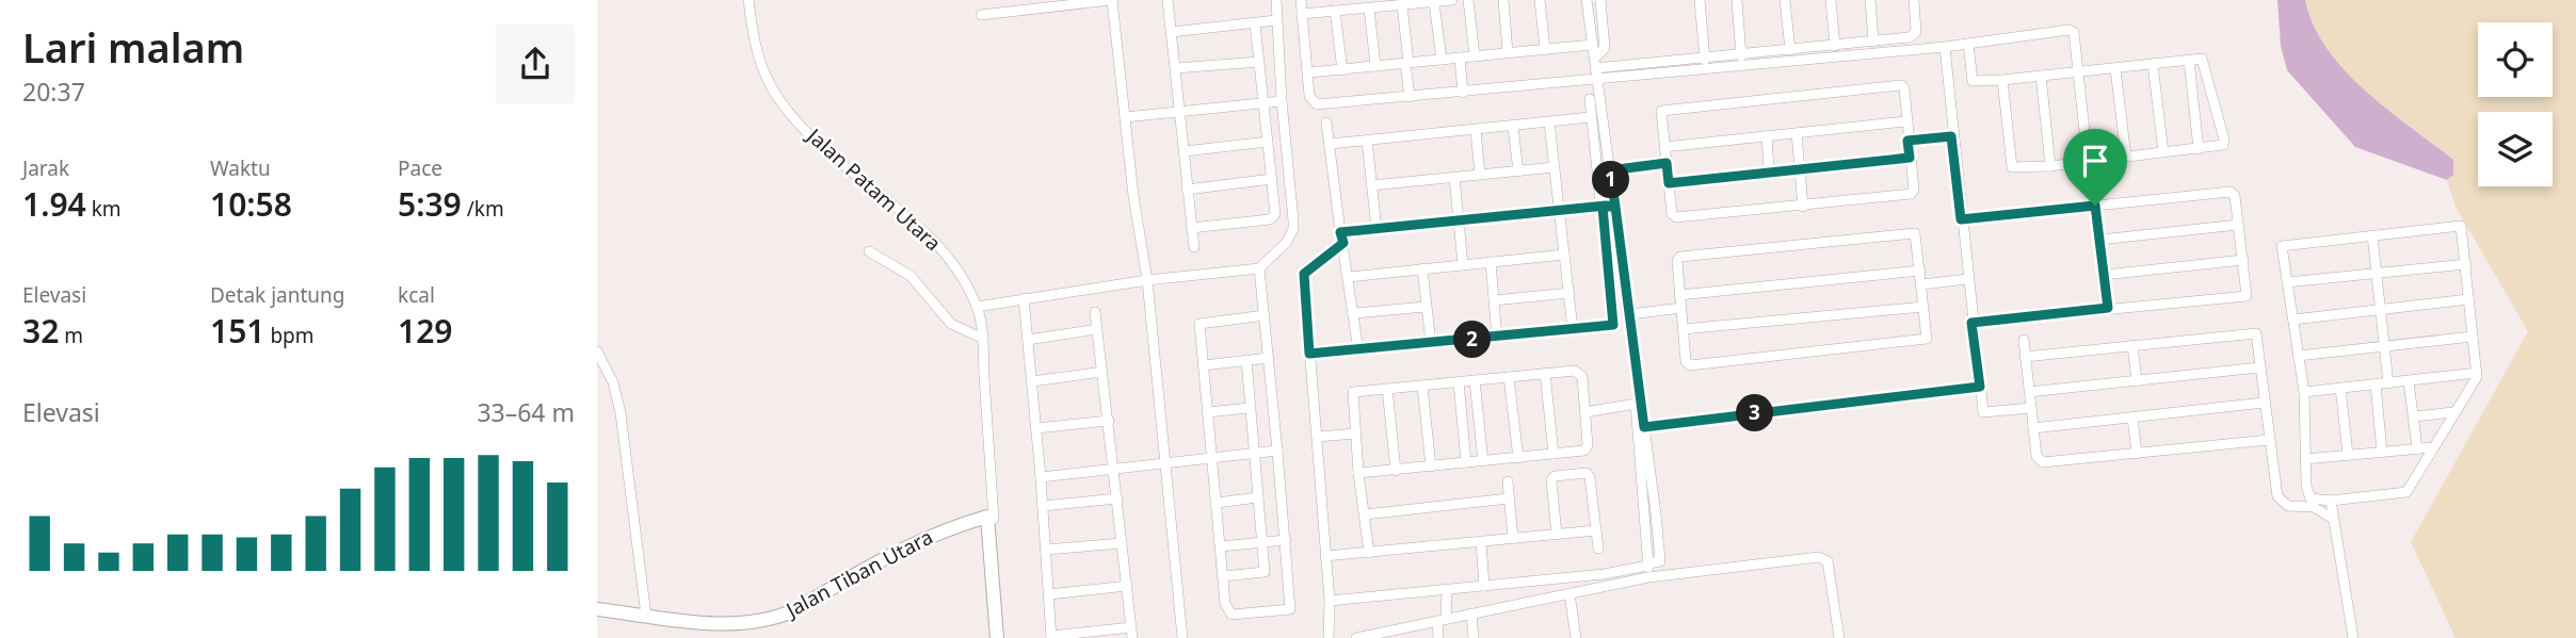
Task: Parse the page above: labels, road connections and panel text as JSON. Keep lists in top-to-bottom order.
{
  "streets": {
    "street": ["Jalan Patam Utara", "Jalan Tiban Utara"]
  },
  "crossings": [
    ["Jalan Patam Utara", "Jalan Tiban Utara"]
  ],
  "page": {
    "heading": ["Lari malam", "20:37"],
    "stats": [
      ["Jarak", "1.94 km"],
      ["Waktu", "10:58"],
      ["Pace", "5:39 /km"],
      ["Elevasi", "32 m"],
      ["Detak jantung", "151 bpm"],
      ["kcal", "129"]
    ],
    "pins": ["1", "2", "3"],
    "chart": ["Elevasi", "33–64 m"]
  }
}
